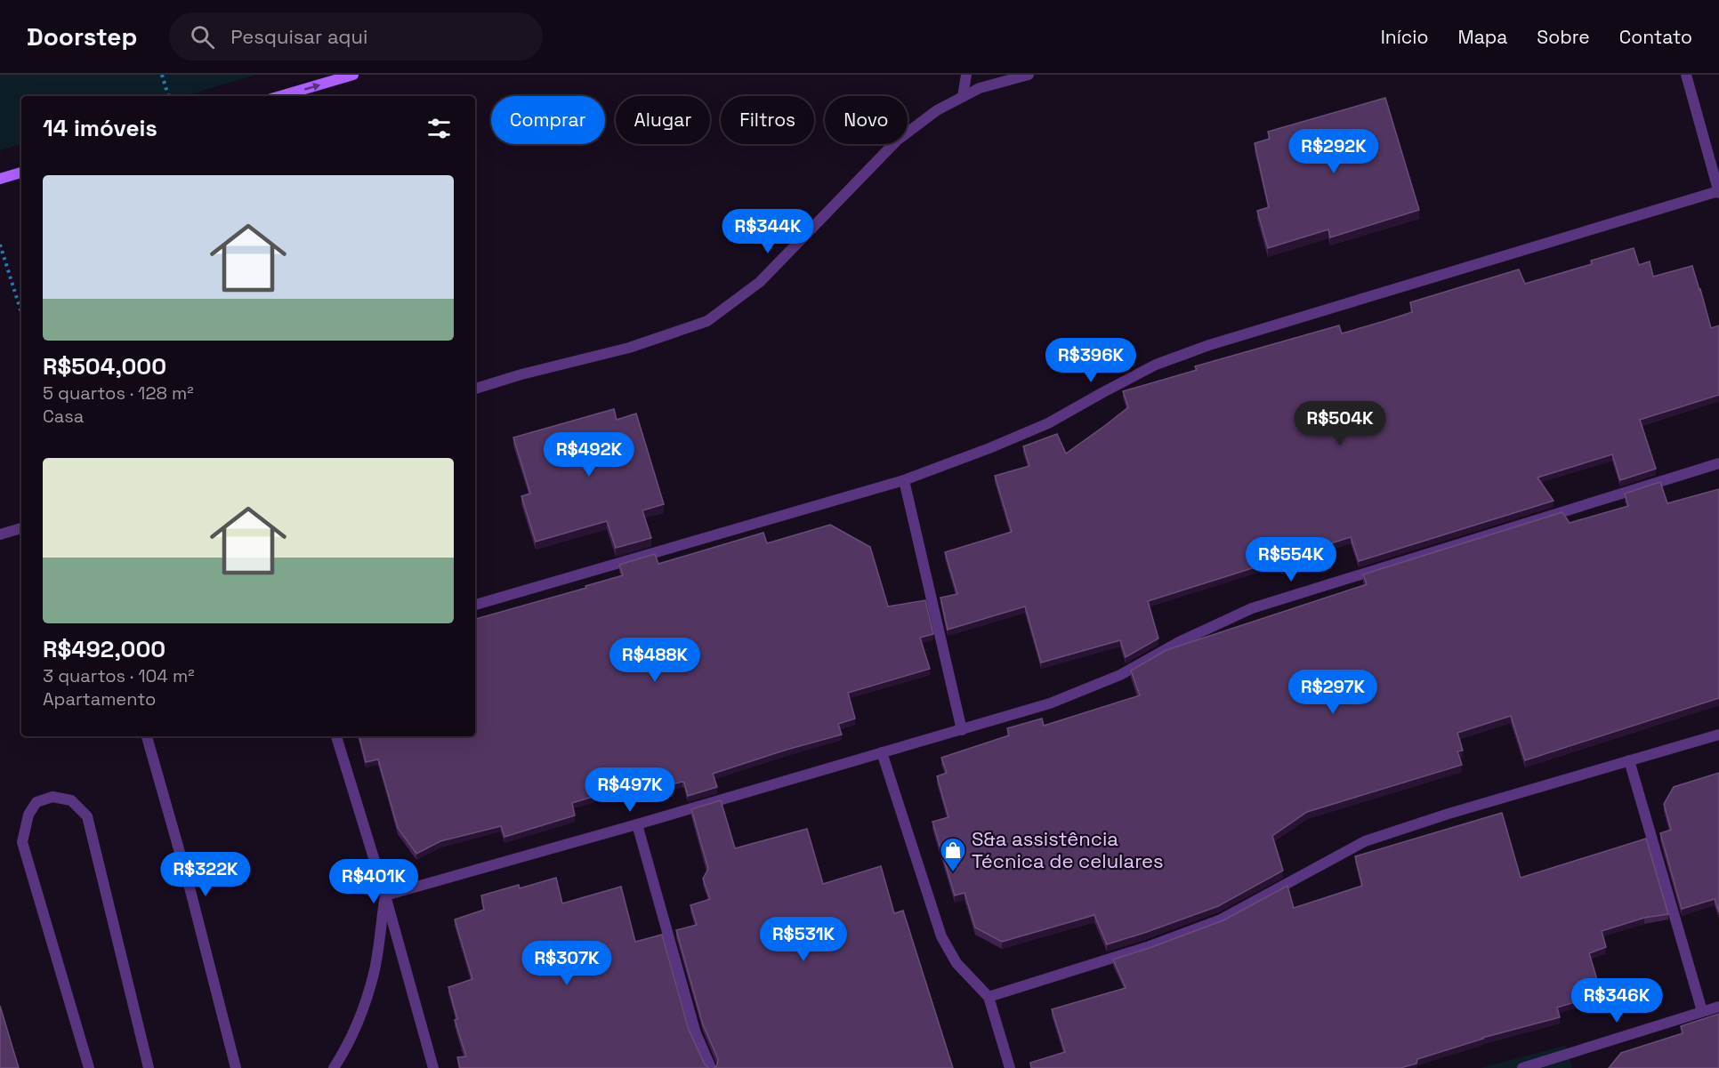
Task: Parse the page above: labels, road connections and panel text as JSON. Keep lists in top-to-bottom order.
{
  "places": {
    "shop": ["S&a assistência Técnica de celulares"]
  },
  "page": {
    "header": "Doorstep",
    "search": "Pesquisar aqui",
    "nav": [
      "Início",
      "Mapa",
      "Sobre",
      "Contato"
    ],
    "chip": [
      "Comprar",
      "Alugar",
      "Filtros",
      "Novo"
    ],
    "heading": "14 imóveis",
    "price": [
      "R$292K",
      "R$344K",
      "R$396K",
      "R$504K",
      "R$492K",
      "R$554K",
      "R$488K",
      "R$297K",
      "R$497K",
      "R$322K",
      "R$401K",
      "R$531K",
      "R$307K",
      "R$346K"
    ],
    "list": [
      {
        "name": "R$504,000",
        "note": "5 quartos · 128 m² · Casa"
      },
      {
        "name": "R$492,000",
        "note": "3 quartos · 104 m² · Apartamento"
      }
    ]
  }
}
